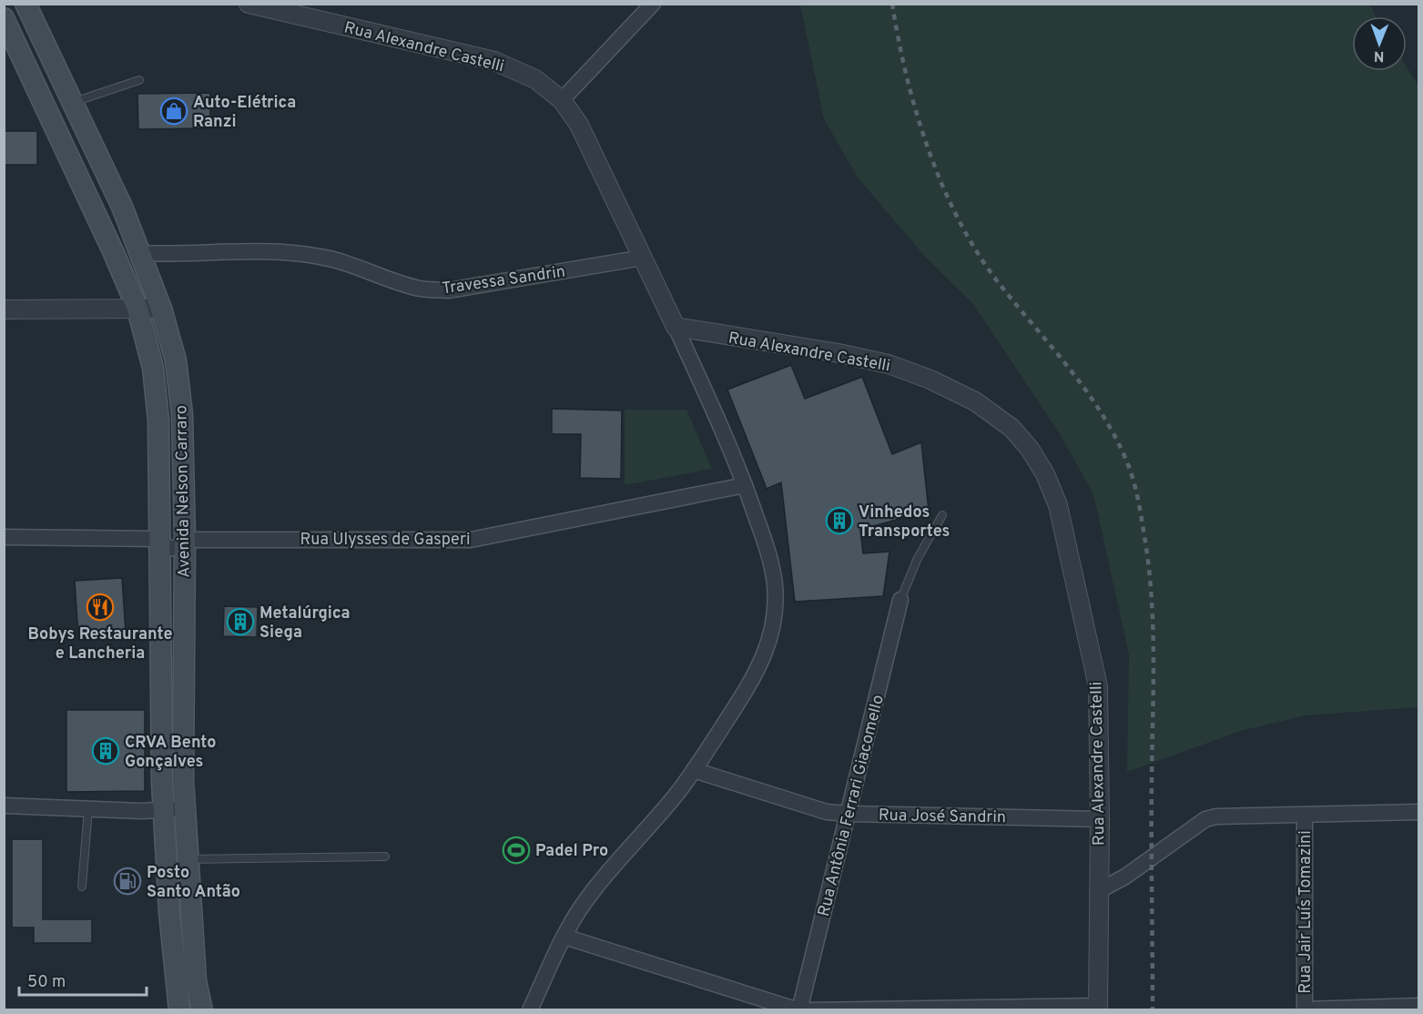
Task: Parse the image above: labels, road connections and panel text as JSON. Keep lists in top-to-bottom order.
{
  "streets": {
    "main road": ["Avenida Nelson Carraro"],
    "street": [
      "Rua Alexandre Castelli",
      "Travessa Sandrin",
      "Rua Ulysses de Gasperi",
      "Rua Antônia Ferrari Giacomello",
      "Rua José Sandrin",
      "Rua Jair Luís Tomazini"
    ]
  },
  "crossings": [
    ["Rua Alexandre Castelli", "Travessa Sandrin"],
    ["Rua Alexandre Castelli", "Rua José Sandrin"],
    ["Travessa Sandrin", "Avenida Nelson Carraro"],
    ["Avenida Nelson Carraro", "Rua Ulysses de Gasperi"],
    ["Rua Antônia Ferrari Giacomello", "Rua José Sandrin"]
  ],
  "places": {
    "shop": ["Auto-Elétrica Ranzi"],
    "building": ["Vinhedos Transportes", "Metalúrgica Siega", "CRVA Bento Gonçalves"],
    "restaurant": ["Bobys Restaurante e Lancheria"],
    "sports": ["Padel Pro"],
    "fuel station": ["Posto Santo Antão"]
  },
  "scale_bar": "50 m",
  "north": "bottom"
}
